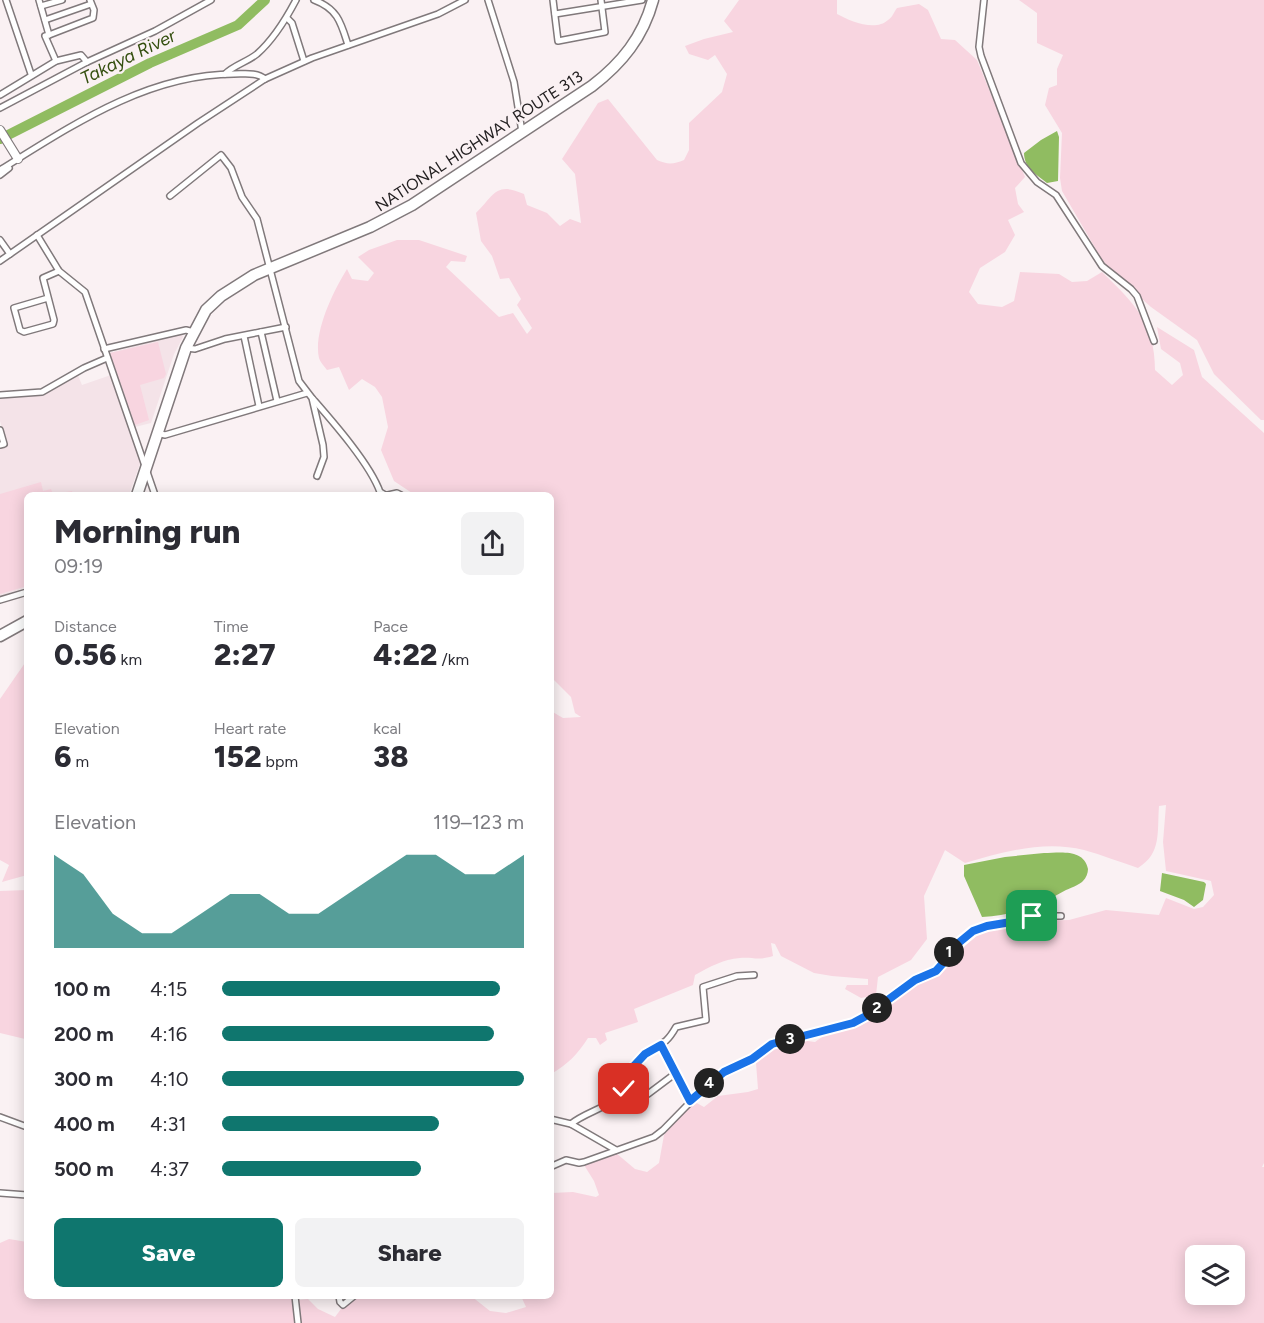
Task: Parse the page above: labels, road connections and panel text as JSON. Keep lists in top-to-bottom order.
{
  "streets": {
    "highway": ["NATIONAL HIGHWAY ROUTE 313"]
  },
  "water": ["Takaya River"],
  "page": {
    "heading": ["Morning run", "09:19"],
    "stats": [
      ["Distance", "0.56 km"],
      ["Time", "2:27"],
      ["Pace", "4:22 /km"],
      ["Elevation", "6 m"],
      ["Heart rate", "152 bpm"],
      ["kcal", "38"]
    ],
    "chart": ["Elevation", "119–123 m"],
    "pins": [
      "1",
      "2",
      "3",
      "4"
    ],
    "list": [
      {
        "name": "100 m",
        "note": "4:15"
      },
      {
        "name": "200 m",
        "note": "4:16"
      },
      {
        "name": "300 m",
        "note": "4:10"
      },
      {
        "name": "400 m",
        "note": "4:31"
      },
      {
        "name": "500 m",
        "note": "4:37"
      }
    ],
    "buttons": ["Save", "Share"]
  }
}
